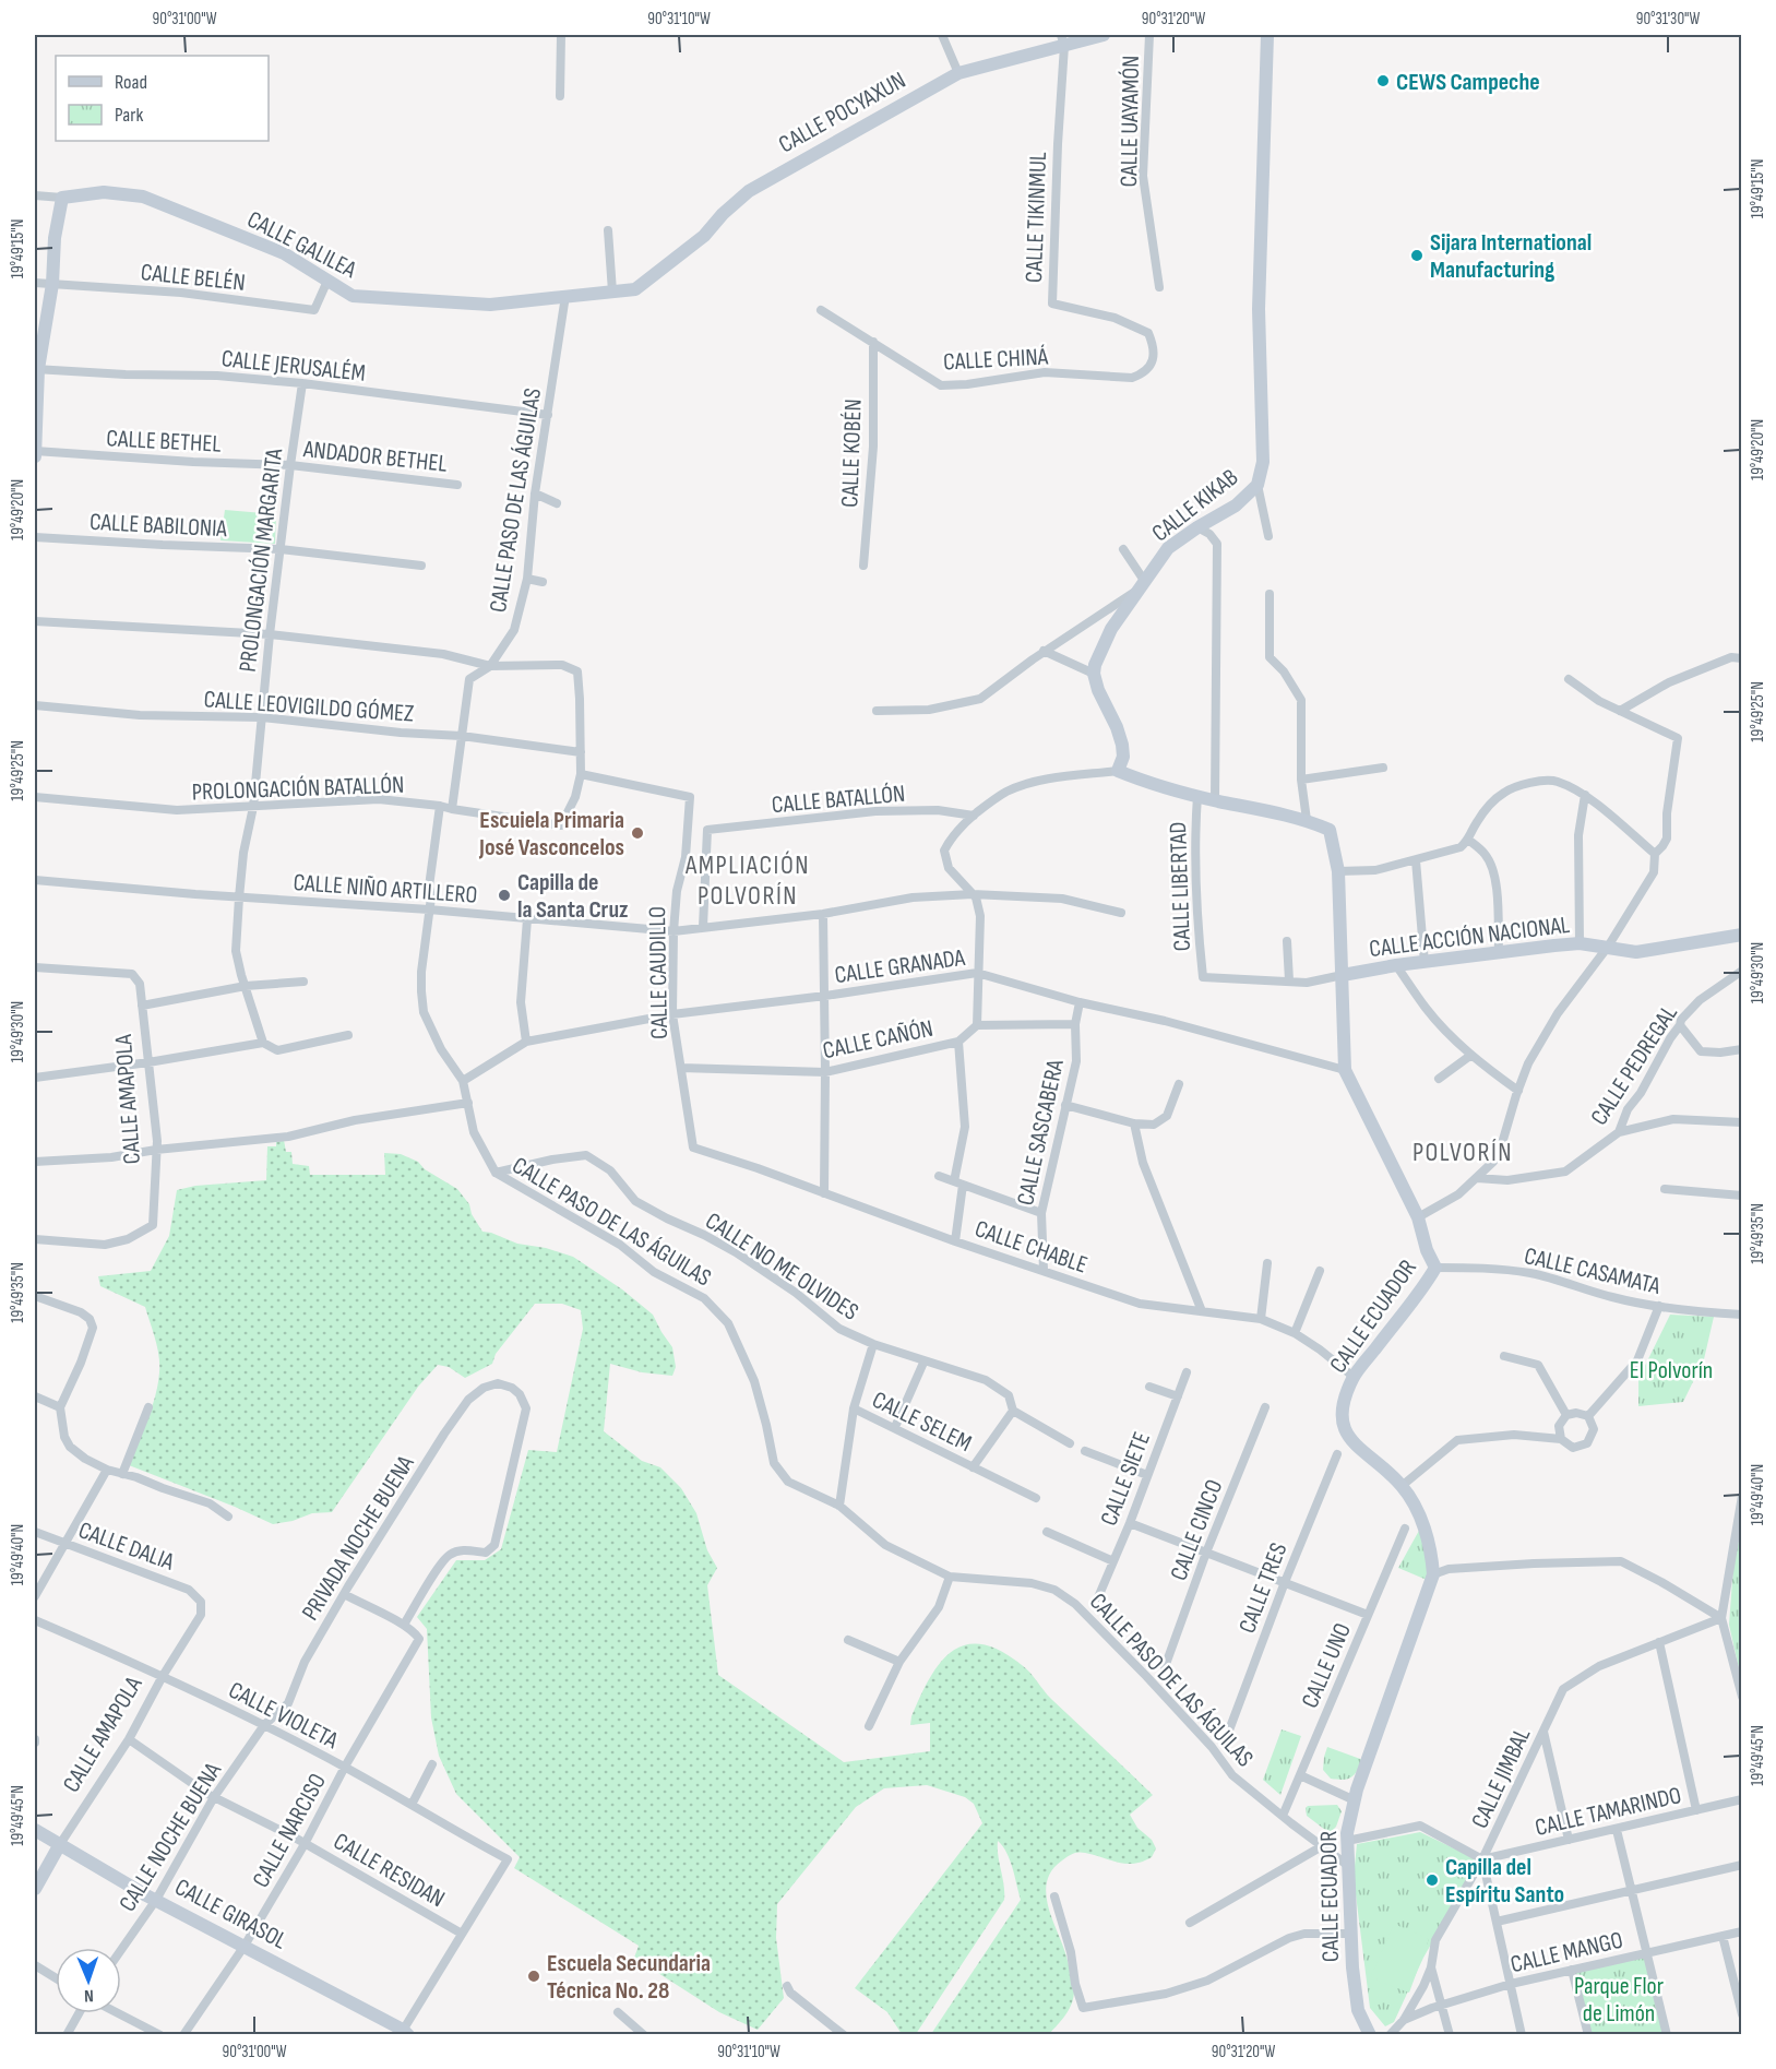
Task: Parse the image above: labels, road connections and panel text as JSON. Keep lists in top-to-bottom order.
{
  "streets": {
    "street": [
      "CALLE POCYAXUN",
      "CALLE UAYAMÓN",
      "CALLE TIKINMUL",
      "CALLE GALILEA",
      "CALLE BELÉN",
      "CALLE CHINÁ",
      "CALLE JERUSALÉM",
      "CALLE BETHEL",
      "CALLE KOBÉN",
      "ANDADOR BETHEL",
      "CALLE PASO DE LAS ÁGUILAS",
      "CALLE KIKAB",
      "CALLE BABILONIA",
      "PROLONGACIÓN MARGARITA",
      "CALLE LEOVIGILDO GÓMEZ",
      "PROLONGACIÓN BATALLÓN",
      "CALLE BATALLÓN",
      "CALLE LIBERTAD",
      "CALLE NIÑO ARTILLERO",
      "CALLE ACCIÓN NACIONAL",
      "CALLE GRANADA",
      "CALLE CAUDILLO",
      "CALLE CAÑÓN",
      "CALLE PEDREGAL",
      "CALLE AMAPOLA",
      "CALLE SASCABERA",
      "CALLE CHABLE",
      "CALLE NO ME OLVIDES",
      "CALLE CASAMATA",
      "CALLE ECUADOR",
      "CALLE SELEM",
      "CALLE SIETE",
      "CALLE CINCO",
      "PRIVADA NOCHE BUENA",
      "CALLE DALIA",
      "CALLE TRES",
      "CALLE UNO",
      "CALLE VIOLETA",
      "CALLE JIMBAL",
      "CALLE TAMARINDO",
      "CALLE NARCISO",
      "CALLE NOCHE BUENA",
      "CALLE RESIDAN",
      "CALLE GIRASOL",
      "CALLE MANGO"
    ]
  },
  "crossings": [
    ["CALLE POCYAXUN", "CALLE TIKINMUL"],
    ["CALLE POCYAXUN", "CALLE GALILEA"],
    ["CALLE TIKINMUL", "CALLE CHINÁ"],
    ["CALLE GALILEA", "CALLE BELÉN"],
    ["CALLE GALILEA", "CALLE PASO DE LAS ÁGUILAS"],
    ["CALLE CHINÁ", "CALLE KOBÉN"],
    ["CALLE JERUSALÉM", "CALLE PASO DE LAS ÁGUILAS"],
    ["CALLE JERUSALÉM", "PROLONGACIÓN MARGARITA"],
    ["CALLE BETHEL", "ANDADOR BETHEL"],
    ["CALLE BETHEL", "PROLONGACIÓN MARGARITA"],
    ["ANDADOR BETHEL", "PROLONGACIÓN MARGARITA"],
    ["CALLE PASO DE LAS ÁGUILAS", "CALLE LEOVIGILDO GÓMEZ"],
    ["CALLE PASO DE LAS ÁGUILAS", "PROLONGACIÓN BATALLÓN"],
    ["CALLE PASO DE LAS ÁGUILAS", "CALLE NIÑO ARTILLERO"],
    ["CALLE PASO DE LAS ÁGUILAS", "CALLE GRANADA"],
    ["CALLE PASO DE LAS ÁGUILAS", "CALLE NO ME OLVIDES"],
    ["CALLE PASO DE LAS ÁGUILAS", "CALLE ECUADOR"],
    ["CALLE PASO DE LAS ÁGUILAS", "CALLE UNO"],
    ["CALLE BABILONIA", "PROLONGACIÓN MARGARITA"],
    ["PROLONGACIÓN MARGARITA", "CALLE LEOVIGILDO GÓMEZ"],
    ["PROLONGACIÓN MARGARITA", "PROLONGACIÓN BATALLÓN"],
    ["PROLONGACIÓN MARGARITA", "CALLE NIÑO ARTILLERO"],
    ["PROLONGACIÓN BATALLÓN", "CALLE CAUDILLO"],
    ["CALLE BATALLÓN", "CALLE NIÑO ARTILLERO"],
    ["CALLE LIBERTAD", "CALLE ACCIÓN NACIONAL"],
    ["CALLE NIÑO ARTILLERO", "CALLE CAUDILLO"],
    ["CALLE ACCIÓN NACIONAL", "CALLE ECUADOR"],
    ["CALLE GRANADA", "CALLE CAUDILLO"],
    ["CALLE GRANADA", "CALLE SASCABERA"],
    ["CALLE GRANADA", "CALLE ECUADOR"],
    ["CALLE CAUDILLO", "CALLE CAÑÓN"],
    ["CALLE CAUDILLO", "CALLE CHABLE"],
    ["CALLE AMAPOLA", "CALLE DALIA"],
    ["CALLE AMAPOLA", "CALLE VIOLETA"],
    ["CALLE AMAPOLA", "CALLE RESIDAN"],
    ["CALLE AMAPOLA", "CALLE GIRASOL"],
    ["CALLE SASCABERA", "CALLE CHABLE"],
    ["CALLE CHABLE", "CALLE ECUADOR"],
    ["CALLE CASAMATA", "CALLE ECUADOR"],
    ["PRIVADA NOCHE BUENA", "CALLE VIOLETA"],
    ["PRIVADA NOCHE BUENA", "CALLE NARCISO"],
    ["PRIVADA NOCHE BUENA", "CALLE NOCHE BUENA"],
    ["CALLE VIOLETA", "CALLE NARCISO"],
    ["CALLE VIOLETA", "CALLE NOCHE BUENA"],
    ["CALLE VIOLETA", "CALLE RESIDAN"],
    ["CALLE JIMBAL", "CALLE TAMARINDO"],
    ["CALLE JIMBAL", "CALLE MANGO"],
    ["CALLE NARCISO", "CALLE RESIDAN"],
    ["CALLE NARCISO", "CALLE GIRASOL"],
    ["CALLE NOCHE BUENA", "CALLE RESIDAN"],
    ["CALLE NOCHE BUENA", "CALLE GIRASOL"]
  ],
  "districts": ["AMPLIACIÓN POLVORÍN", "POLVORÍN"],
  "parks": ["El Polvorín", "Parque Flor de Limón"],
  "places": [
    "CEWS Campeche",
    "Sijara International Manufacturing",
    "Escuiela Primaria José Vasconcelos",
    "Capilla de la Santa Cruz",
    "Capilla del Espíritu Santo",
    "Escuela Secundaria Técnica No. 28"
  ],
  "legend": ["Road", "Park"],
  "north": "bottom",
  "coordinates": [
    "90°31'00\"W",
    "90°31'10\"W",
    "90°31'20\"W",
    "90°31'30\"W",
    "19°49'15\"N",
    "19°49'20\"N",
    "19°49'25\"N",
    "19°49'30\"N",
    "19°49'35\"N",
    "19°49'40\"N",
    "19°49'45\"N"
  ]
}
